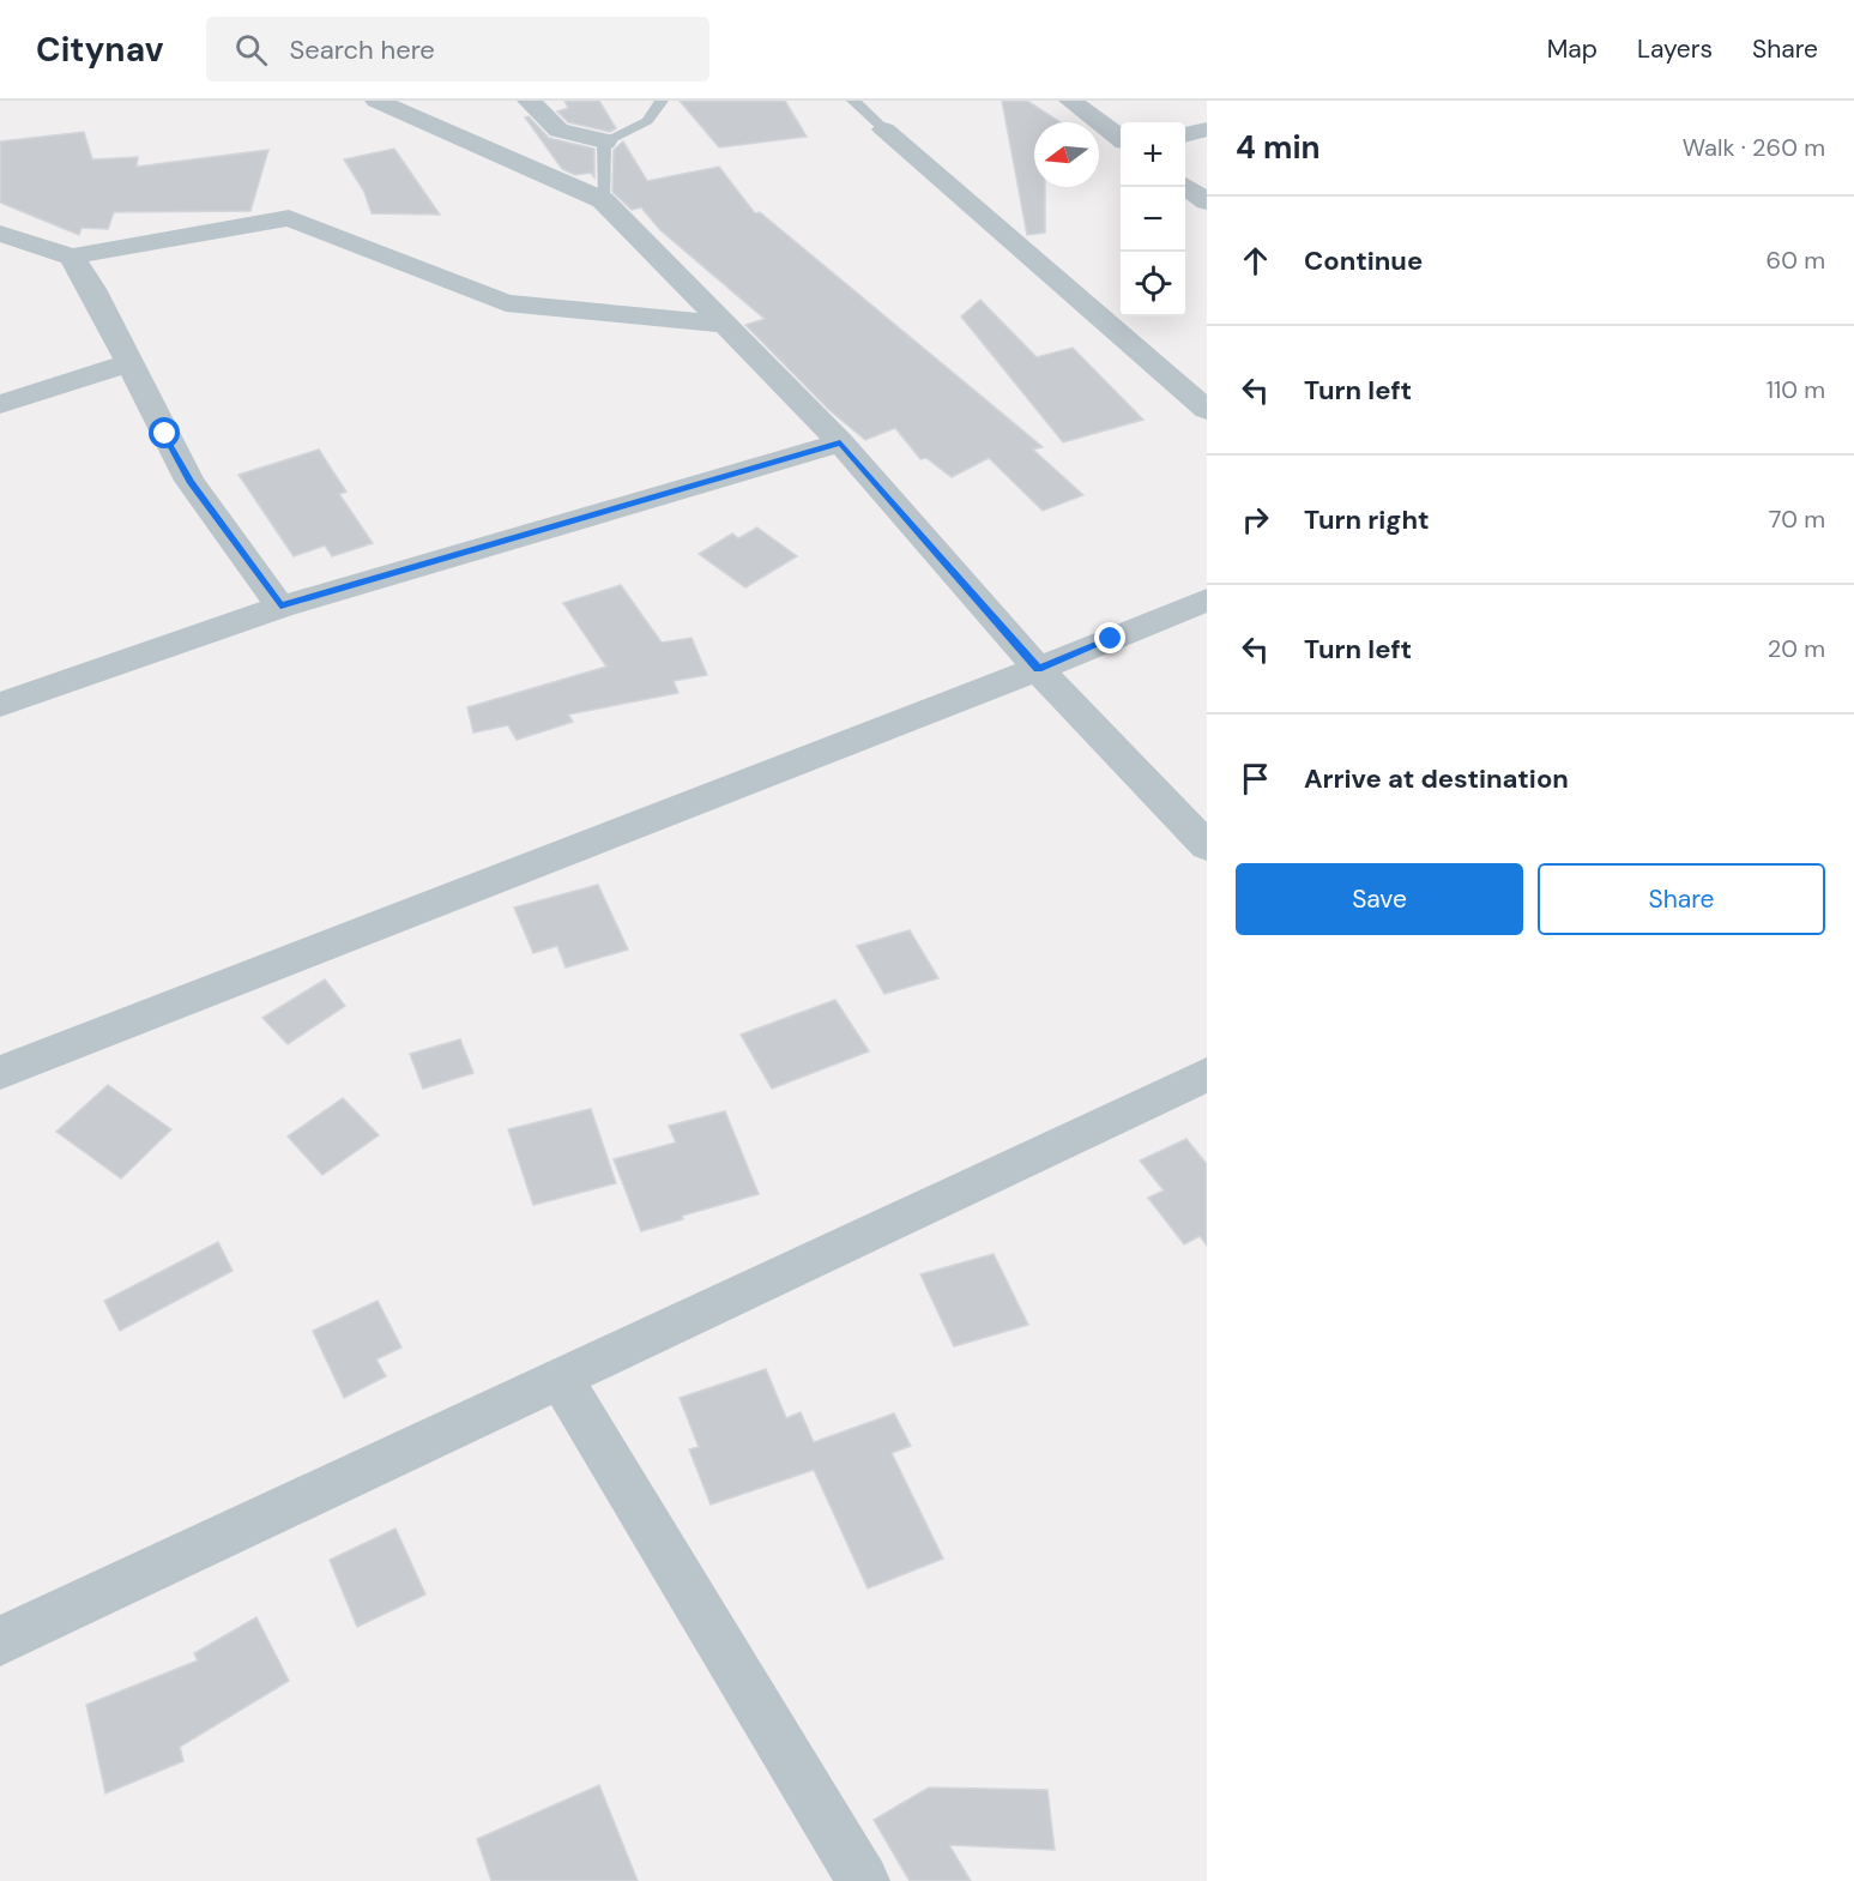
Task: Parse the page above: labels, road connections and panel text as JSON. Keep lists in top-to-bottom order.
{
  "north": "left",
  "page": {
    "header": "Citynav",
    "search": "Search here",
    "nav": ["Map", "Layers", "Share"],
    "heading": ["4 min", "Walk · 260 m"],
    "map_buttons": ["+", "−"],
    "list": [
      ["Continue", "60 m"],
      ["Turn left", "110 m"],
      ["Turn right", "70 m"],
      ["Turn left", "20 m"],
      "Arrive at destination"
    ],
    "buttons": ["Save", "Share"]
  }
}
